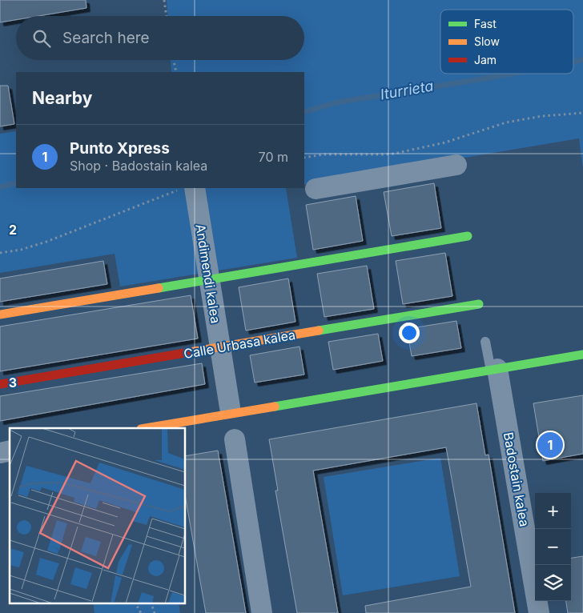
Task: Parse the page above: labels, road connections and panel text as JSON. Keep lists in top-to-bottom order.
{
  "streets": {
    "street": ["Andimendi kalea", "Calle Urbasa kalea", "Badostain kalea"]
  },
  "crossings": [
    ["Andimendi kalea", "Calle Urbasa kalea"]
  ],
  "water": ["Iturrieta"],
  "legend": ["Fast", "Slow", "Jam"],
  "page": {
    "search": "Search here",
    "heading": "Nearby",
    "list": [
      {
        "mark": "1",
        "name": "Punto Xpress",
        "note": "Shop · Badostain kalea",
        "value": "70 m"
      }
    ],
    "pins": "1",
    "map_buttons": ["+", "−"]
  },
  "grid": {
    "rows": ["2", "3"]
  }
}
